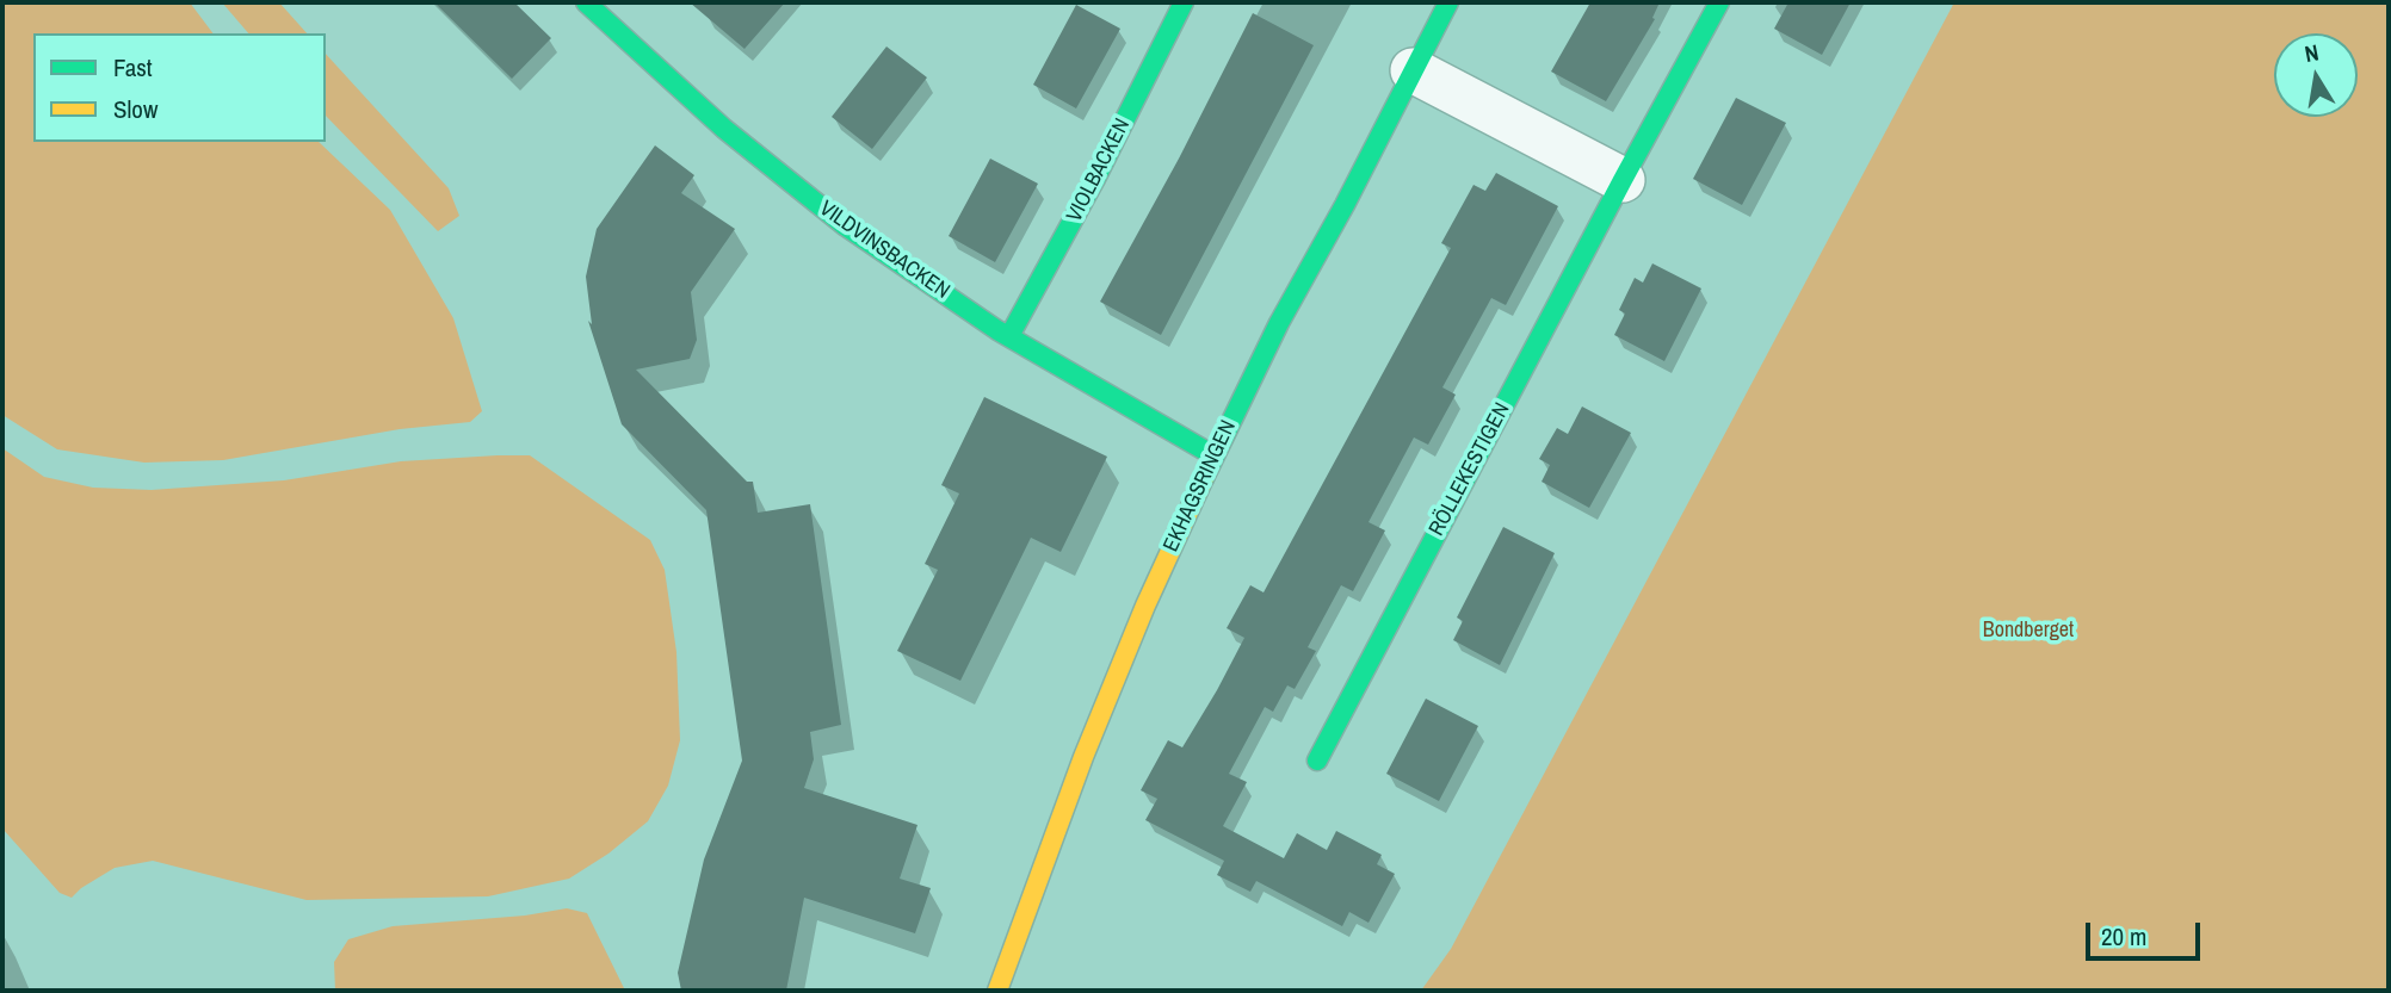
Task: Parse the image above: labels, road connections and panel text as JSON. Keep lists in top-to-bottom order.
{
  "streets": {
    "street": [
      "VIOLBACKEN",
      "VILDVINSBACKEN",
      "RÖLLEKESTIGEN",
      "EKHAGSRINGEN"
    ]
  },
  "crossings": [
    ["VIOLBACKEN", "VILDVINSBACKEN"],
    ["VILDVINSBACKEN", "EKHAGSRINGEN"]
  ],
  "parks": ["Bondberget"],
  "legend": ["Fast", "Slow"],
  "scale_bar": "20 m",
  "north": "top"
}
